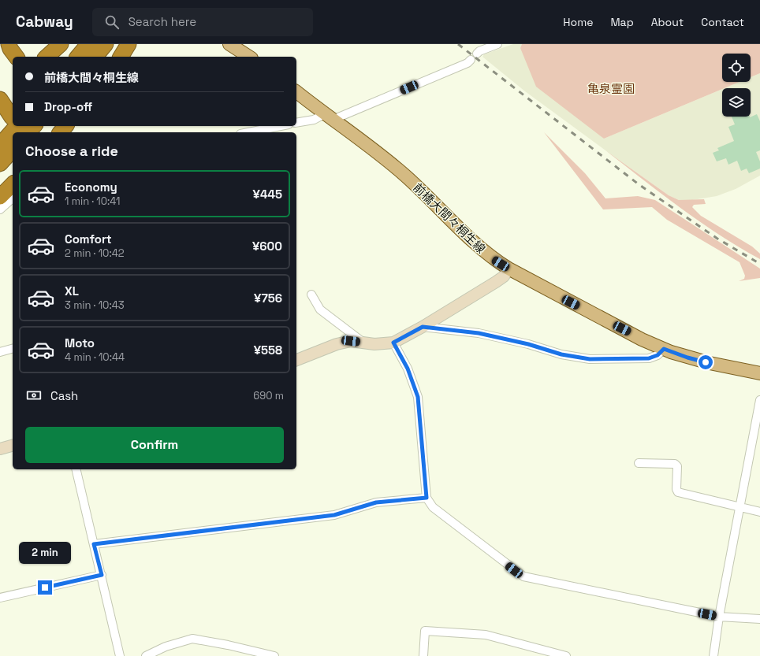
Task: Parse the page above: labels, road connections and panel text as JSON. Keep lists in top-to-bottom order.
{
  "streets": {
    "main road": ["前橋大間々桐生線"]
  },
  "parks": ["亀泉霊園"],
  "page": {
    "header": "Cabway",
    "search": "Search here",
    "nav": [
      "Home",
      "Map",
      "About",
      "Contact"
    ],
    "banner": ["前橋大間々桐生線", "Drop-off"],
    "heading": "Choose a ride",
    "list": [
      {
        "name": "Economy",
        "note": "1 min · 10:41",
        "value": "¥445"
      },
      {
        "name": "Comfort",
        "note": "2 min · 10:42",
        "value": "¥600"
      },
      {
        "name": "XL",
        "note": "3 min · 10:43",
        "value": "¥756"
      },
      {
        "name": "Moto",
        "note": "4 min · 10:44",
        "value": "¥558"
      }
    ],
    "pay": ["Cash", "690 m"],
    "buttons": "Confirm",
    "bubble": "2 min"
  }
}
